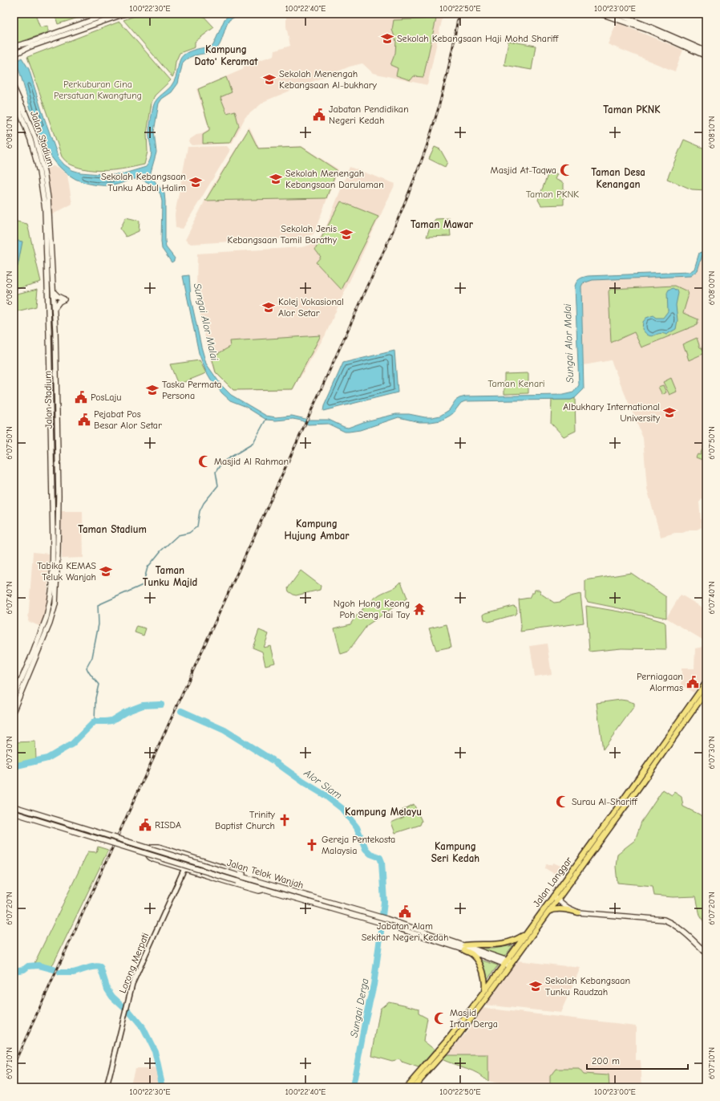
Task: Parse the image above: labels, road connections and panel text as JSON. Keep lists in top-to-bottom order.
{
  "streets": {
    "main road": ["Jalan Stadium", "Jalan Telok Wanjah", "Jalan Langgar"],
    "street": ["Lorong Merpati"]
  },
  "crossings": [
    ["Jalan Telok Wanjah", "Jalan Langgar"]
  ],
  "districts": [
    "Kampung Dato' Keramat",
    "Taman PKNK",
    "Taman Desa Kenangan",
    "Taman Mawar",
    "Kampung Hujung Ambar",
    "Taman Stadium",
    "Taman Tunku Majid",
    "Kampung Melayu",
    "Kampung Seri Kedah"
  ],
  "water": ["Sungai Alor Malai", "Alor Siam", "Sungai Derga"],
  "parks": ["Perkuburan Cina Persatuan Kwangtung", "Taman PKNK", "Taman Kenari"],
  "places": {
    "school or university": [
      "Sekolah Kebangsaan Haji Mohd Shariff",
      "Sekolah Menengah Kebangsaan Al-bukhary",
      "Sekolah Menengah Kebangsaan Darulaman",
      "Sekolah Kebangsaan Tunku Abdul Halim",
      "Sekolah Jenis Kebangsaan Tamil Barathy",
      "Kolej Vokasional Alor Setar",
      "Taska Permata Persona",
      "Albukhary International University",
      "Tabika KEMAS Teluk Wanjah",
      "Sekolah Kebangsaan Tunku Raudzah"
    ],
    "public building": [
      "Jabatan Pendidikan Negeri Kedah",
      "PosLaju",
      "Pejabat Pos Besar Alor Setar",
      "Perniagaan Alormas",
      "RISDA",
      "Jabatan Alam Sekitar Negeri Kedah"
    ],
    "mosque": [
      "Masjid At-Taqwa",
      "Masjid Al Rahman",
      "Surau Al-Shariff",
      "Masjid Irfan Derga"
    ],
    "temple": ["Ngoh Hong Keong Poh Seng Tai Tay"],
    "church": ["Trinity Baptist Church", "Gereja Pentekosta Malaysia"]
  },
  "scale_bar": "200 m",
  "coordinates": [
    "100°22'30\"E",
    "100°22'40\"E",
    "100°22'50\"E",
    "100°23'00\"E",
    "6°08'10\"N",
    "6°08'00\"N",
    "6°07'50\"N",
    "6°07'40\"N",
    "6°07'30\"N",
    "6°07'20\"N",
    "6°07'10\"N"
  ]
}
